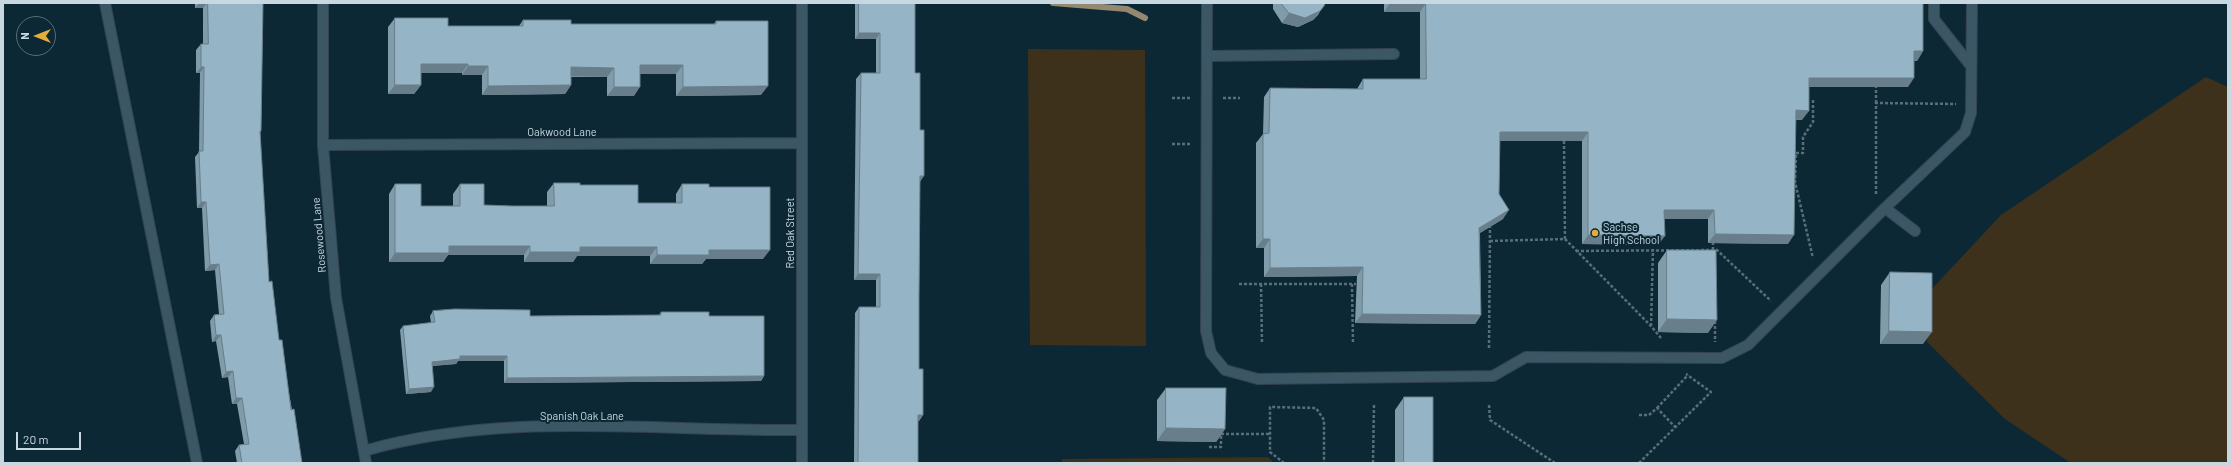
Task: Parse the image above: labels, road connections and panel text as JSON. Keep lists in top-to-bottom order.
{
  "streets": {
    "street": [
      "Oakwood Lane",
      "Red Oak Street",
      "Rosewood Lane",
      "Spanish Oak Lane"
    ]
  },
  "crossings": [
    ["Oakwood Lane", "Red Oak Street"],
    ["Oakwood Lane", "Rosewood Lane"],
    ["Red Oak Street", "Spanish Oak Lane"],
    ["Rosewood Lane", "Spanish Oak Lane"]
  ],
  "places": ["Sachse High School"],
  "scale_bar": "20 m",
  "north": "left"
}
